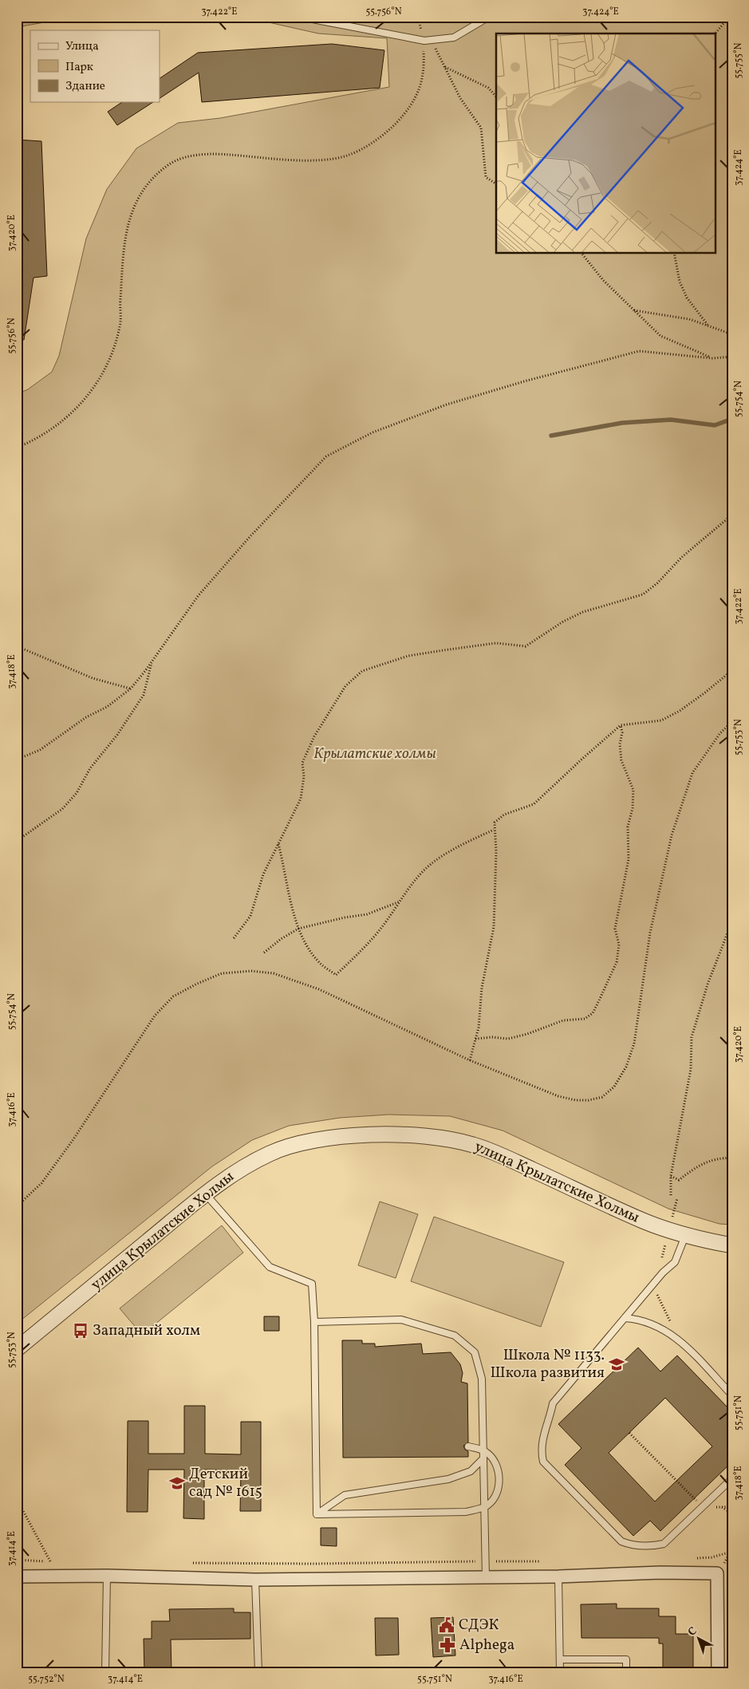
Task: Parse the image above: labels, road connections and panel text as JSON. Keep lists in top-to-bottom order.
{
  "streets": {
    "street": ["улица Крылатские Холмы"]
  },
  "parks": ["Крылатские холмы"],
  "places": {
    "bus stop": ["Западный холм"],
    "school or university": ["Школа № 1133. Школа развития", "Детский сад № 1615"],
    "public building": ["СДЭК"],
    "pharmacy": ["Alphega"]
  },
  "legend": ["Улица", "Парк", "Здание"],
  "north": "top left",
  "coordinates": [
    "37.422°E",
    "55.756°N",
    "37.424°E",
    "55.755°N",
    "37.420°E",
    "55.754°N",
    "37.418°E",
    "55.753°N",
    "37.416°E",
    "55.751°N",
    "37.414°E",
    "55.752°N"
  ]
}
